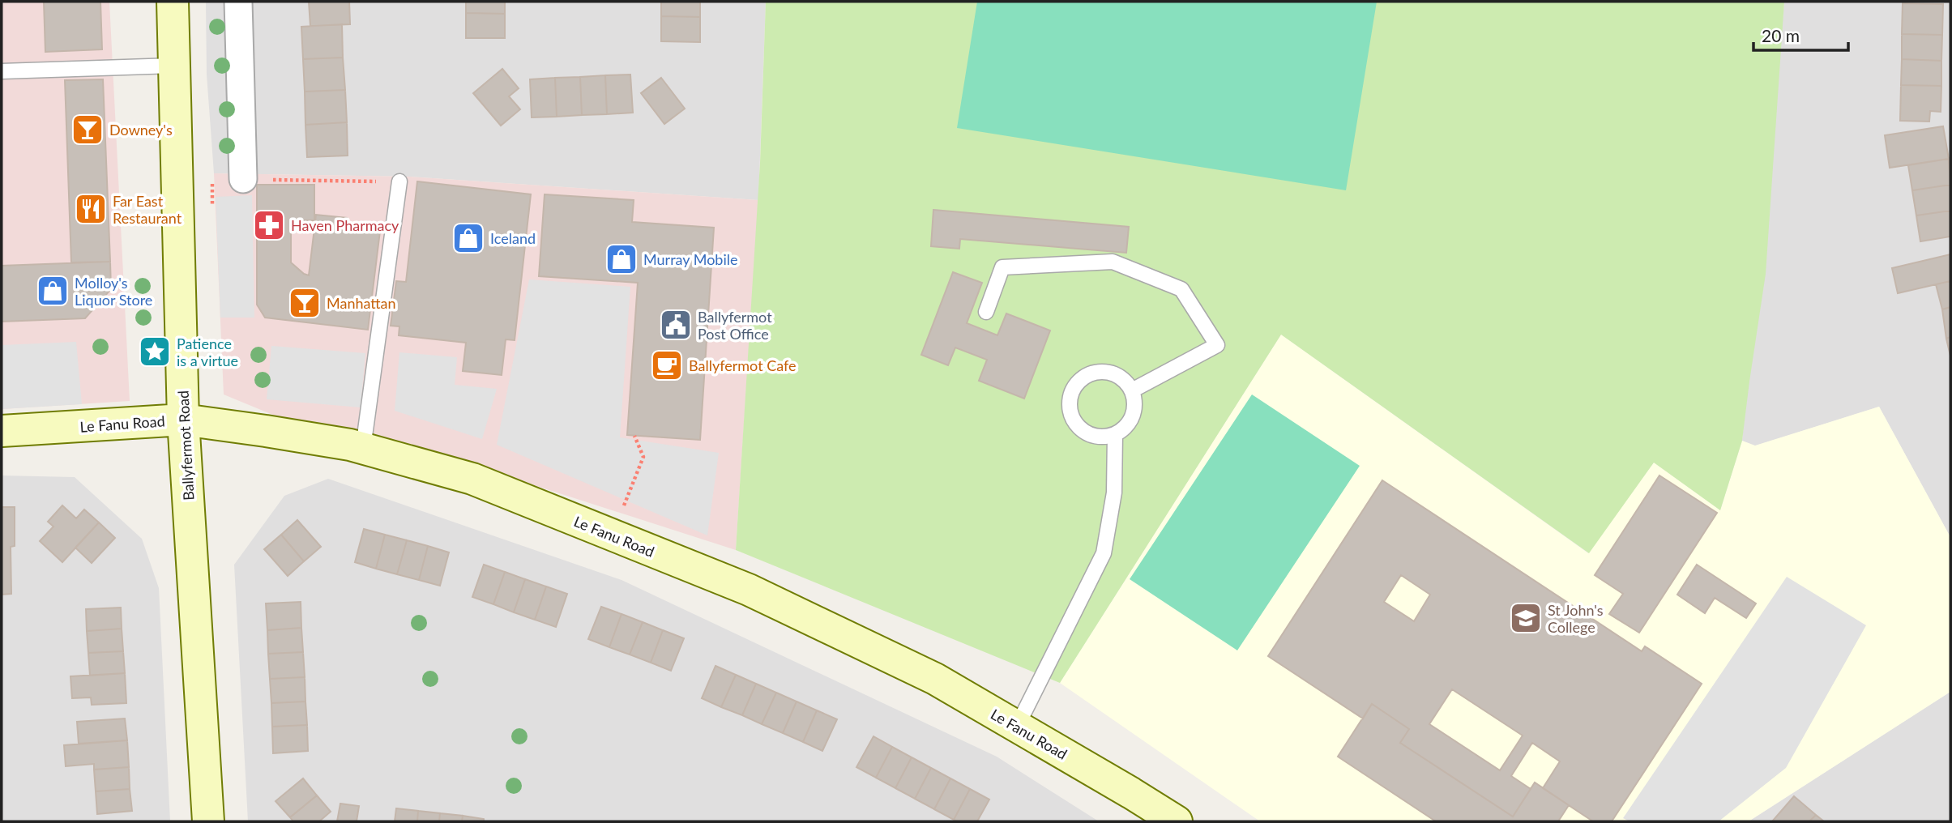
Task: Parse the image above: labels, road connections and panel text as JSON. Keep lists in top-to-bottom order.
{
  "streets": {
    "street": ["Le Fanu Road", "Ballyfermot Road"]
  },
  "crossings": [
    ["Le Fanu Road", "Ballyfermot Road"]
  ],
  "places": {
    "bar": ["Downey's", "Manhattan"],
    "restaurant": ["Far East Restaurant"],
    "pharmacy": ["Haven Pharmacy"],
    "shop": ["Iceland", "Murray Mobile", "Molloy's Liquor Store"],
    "public building": ["Ballyfermot Post Office"],
    "place": ["Patience is a virtue"],
    "cafe": ["Ballyfermot Cafe"],
    "school or university": ["St John's College"]
  },
  "scale_bar": "20 m"
}
